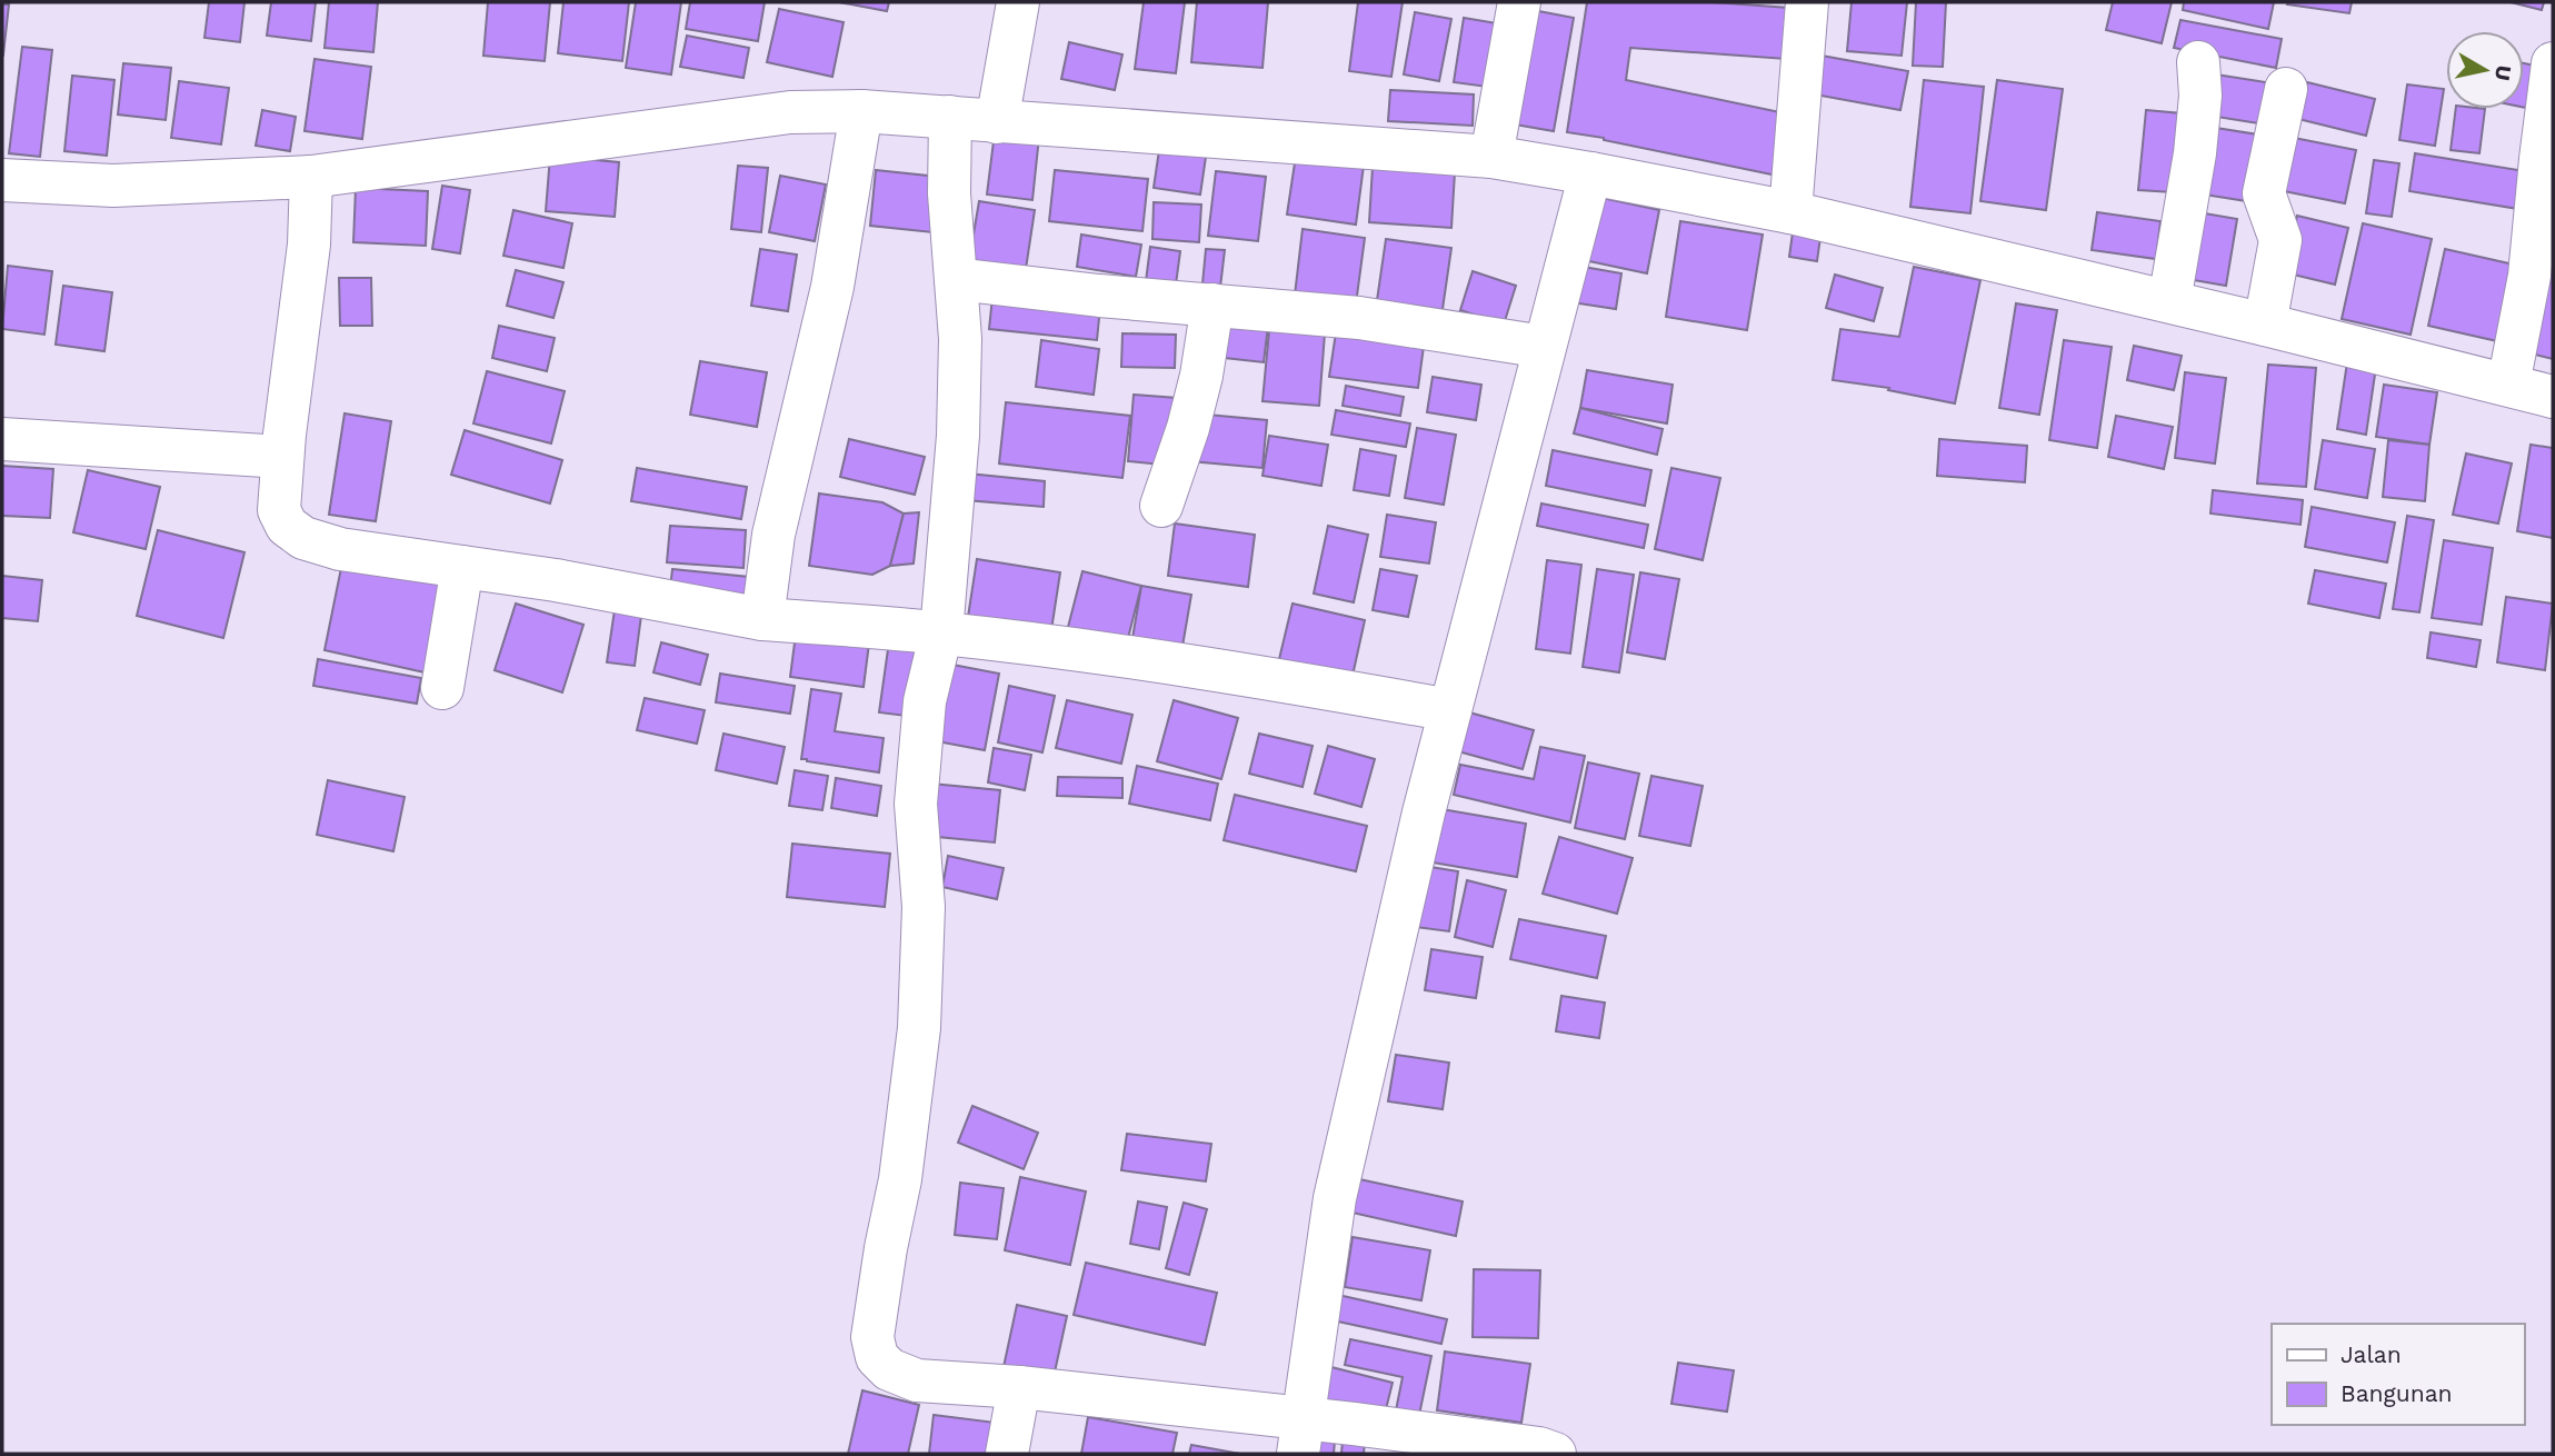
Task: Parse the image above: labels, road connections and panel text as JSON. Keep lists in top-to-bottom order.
{
  "legend": ["Jalan", "Bangunan"],
  "north": "right"
}
